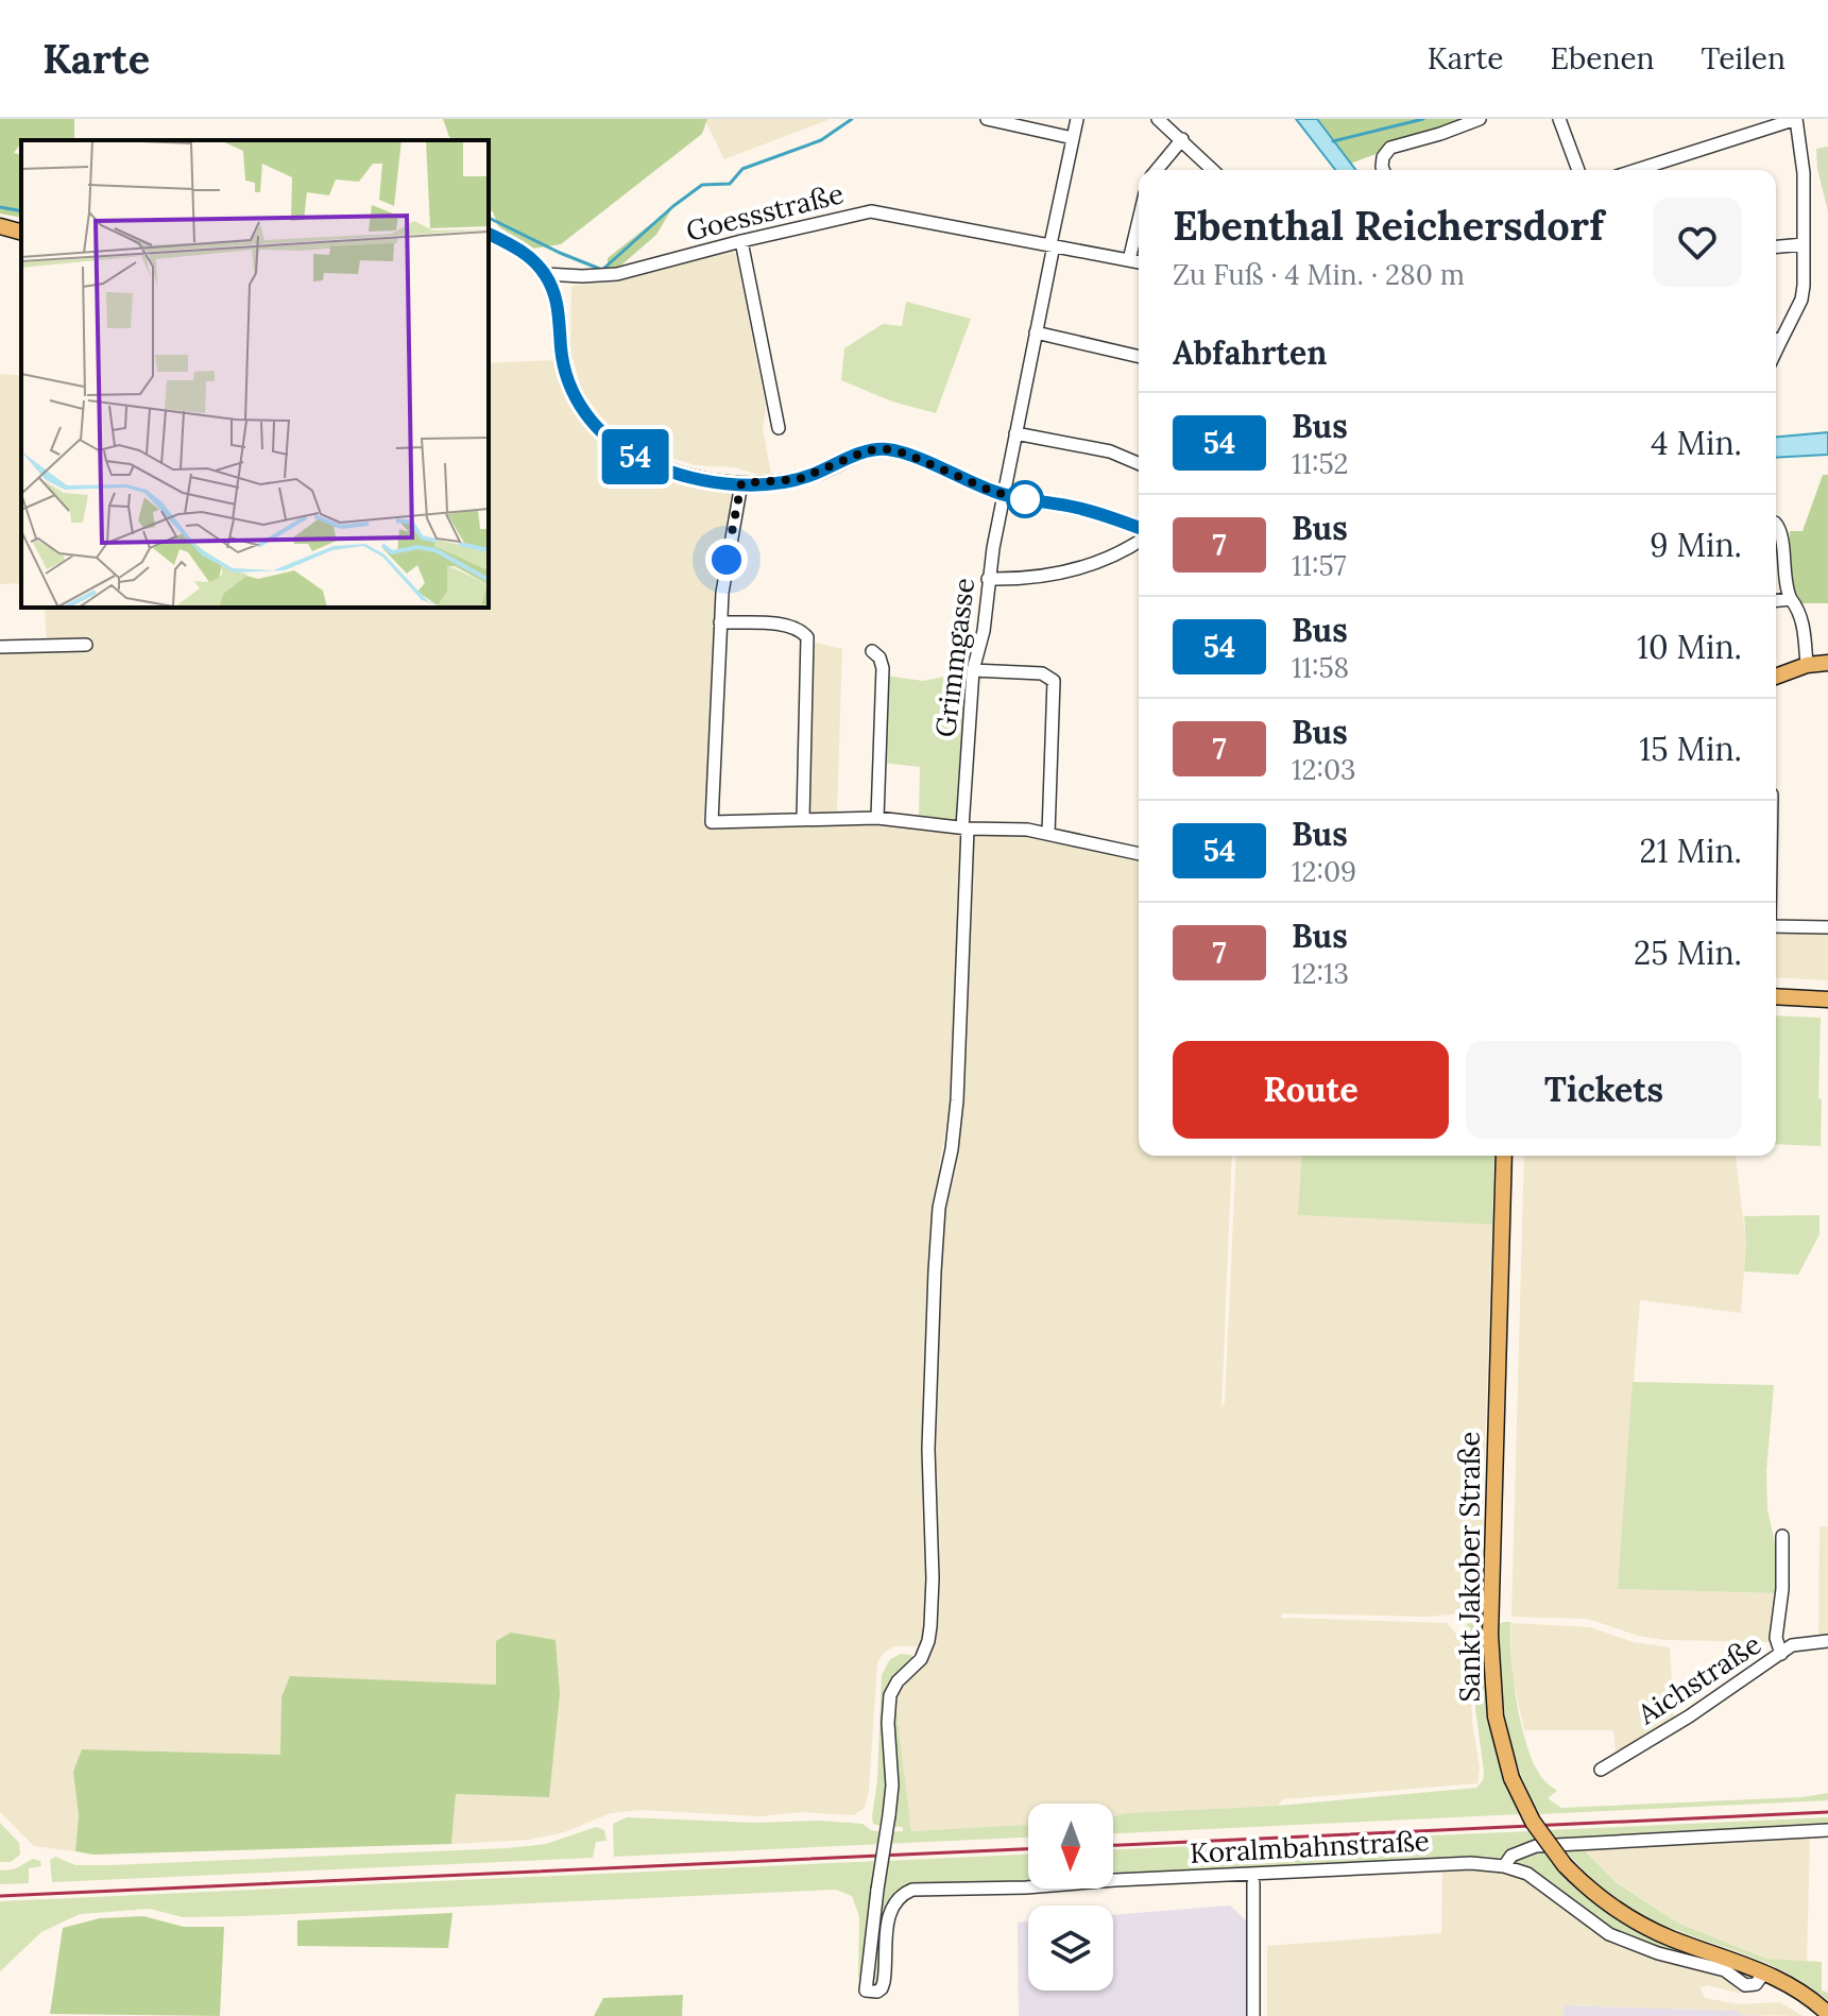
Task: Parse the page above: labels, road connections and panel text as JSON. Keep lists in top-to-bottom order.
{
  "streets": {
    "main road": ["Sankt Jakober Straße"],
    "street": [
      "Goessstraße",
      "Grimmgasse",
      "Aichstraße",
      "Koralmbahnstraße"
    ]
  },
  "crossings": [
    ["Goessstraße", "Grimmgasse"],
    ["Grimmgasse", "Koralmbahnstraße"]
  ],
  "lines": ["bus line 54"],
  "north": "bottom",
  "page": {
    "header": "Karte",
    "nav": ["Karte", "Ebenen", "Teilen"],
    "on_map": "54",
    "heading": [
      ["Ebenthal Reichersdorf", "Zu Fuß · 4 Min. · 280 m"],
      "Abfahrten"
    ],
    "list": [
      {
        "mark": "54",
        "name": "Bus",
        "note": "11:52",
        "value": "4 Min."
      },
      {
        "mark": "7",
        "name": "Bus",
        "note": "11:57",
        "value": "9 Min."
      },
      {
        "mark": "54",
        "name": "Bus",
        "note": "11:58",
        "value": "10 Min."
      },
      {
        "mark": "7",
        "name": "Bus",
        "note": "12:03",
        "value": "15 Min."
      },
      {
        "mark": "54",
        "name": "Bus",
        "note": "12:09",
        "value": "21 Min."
      },
      {
        "mark": "7",
        "name": "Bus",
        "note": "12:13",
        "value": "25 Min."
      }
    ],
    "buttons": ["Route", "Tickets"]
  }
}
